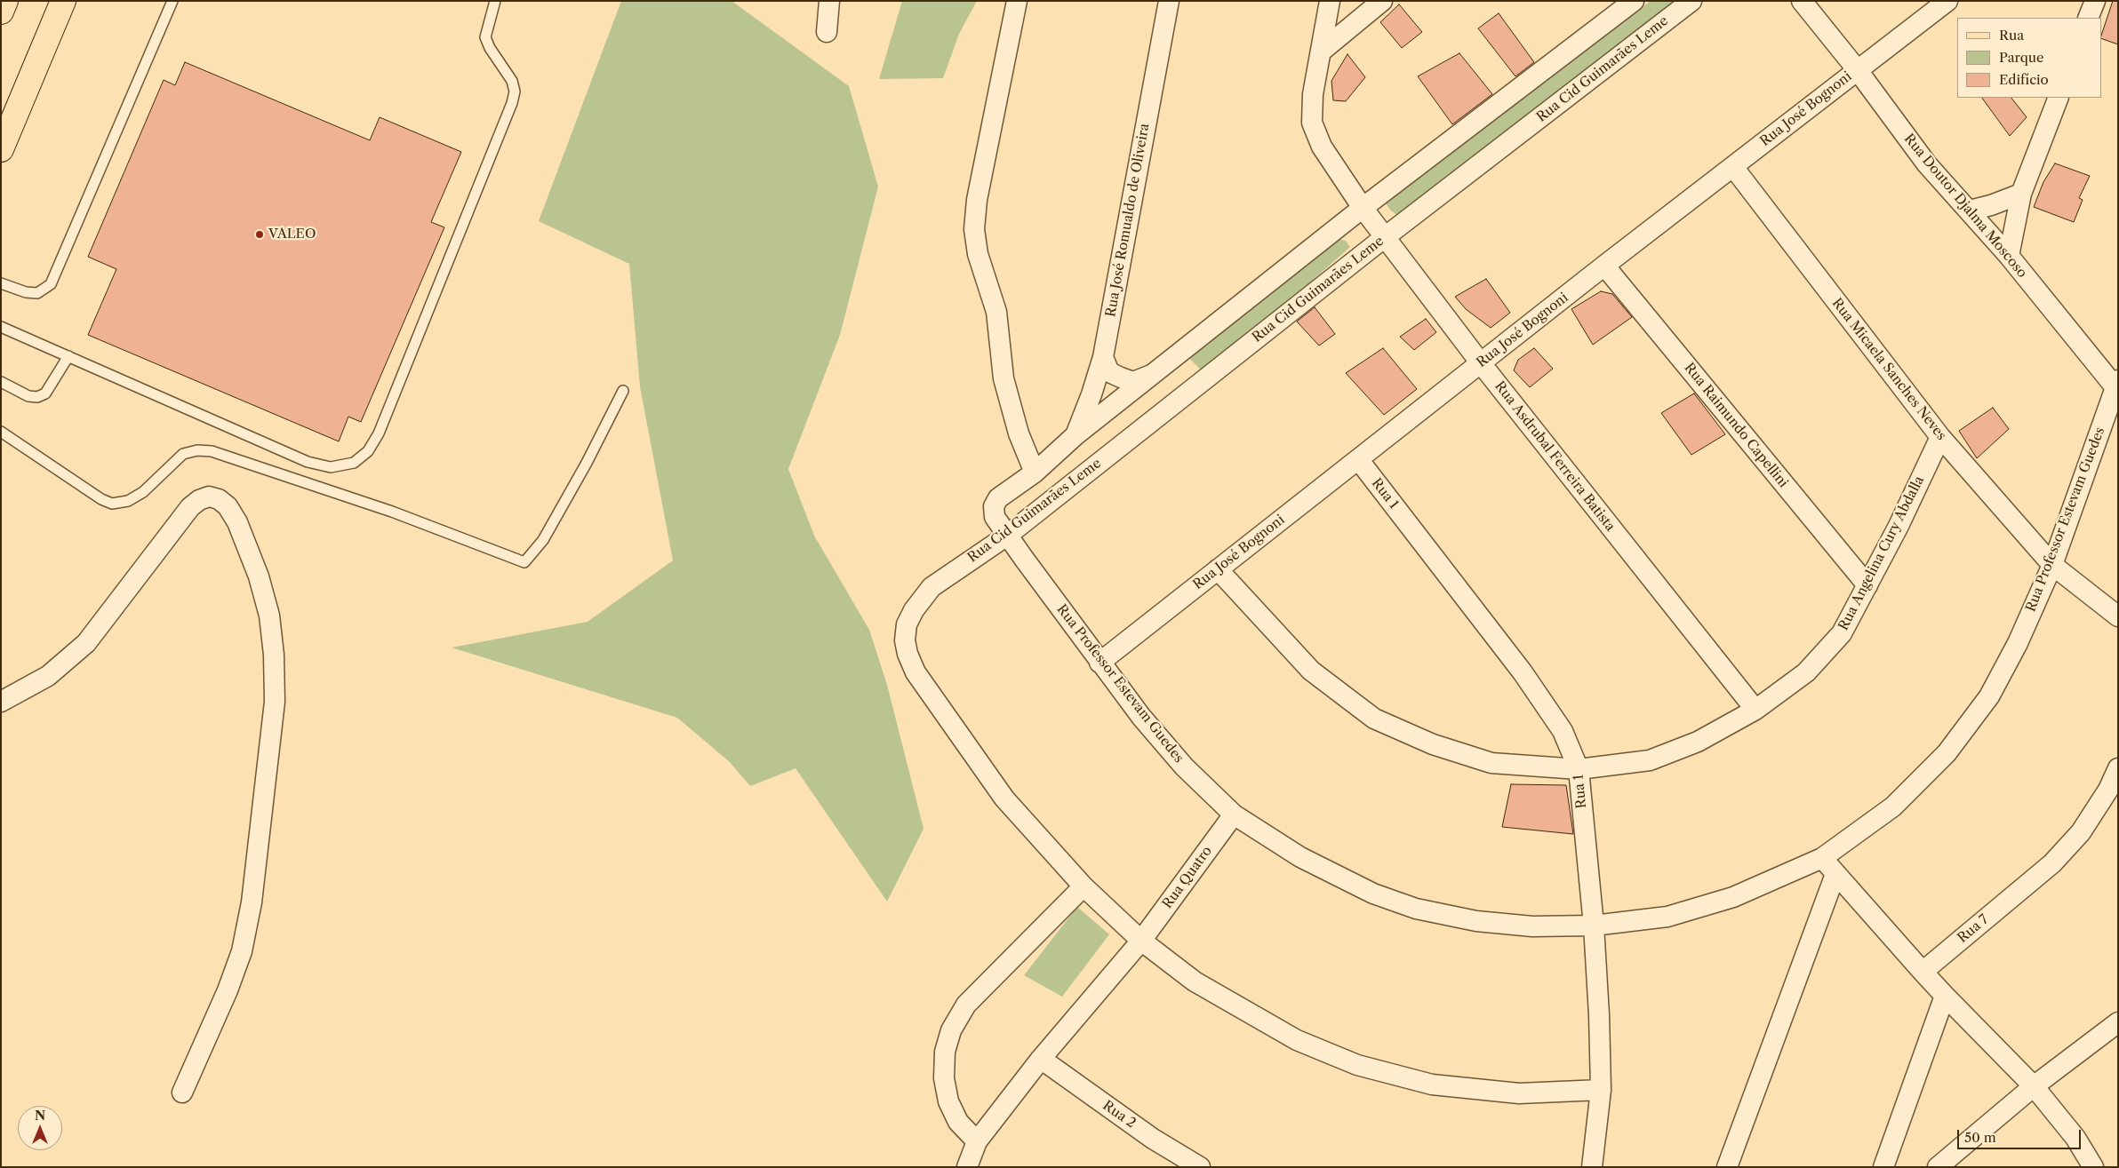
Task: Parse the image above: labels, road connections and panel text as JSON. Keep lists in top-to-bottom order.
{
  "streets": {
    "street": [
      "Rua Cid Guimarães Leme",
      "Rua José Bognoni",
      "Rua Doutor Djalma Moscoso",
      "Rua José Romualdo de Oliveira",
      "Rua Micaela Sanches Neves",
      "Rua Raimundo Capellini",
      "Rua Asdrubal Ferreira Batista",
      "Rua 1",
      "Rua Professor Estevam Guedes",
      "Rua Angelina Cury Abdalla",
      "Rua Quatro",
      "Rua 7",
      "Rua 2"
    ]
  },
  "crossings": [
    ["Rua Cid Guimarães Leme", "Rua Asdrubal Ferreira Batista"],
    ["Rua Cid Guimarães Leme", "Rua 1"],
    ["Rua Cid Guimarães Leme", "Rua Professor Estevam Guedes"],
    ["Rua Cid Guimarães Leme", "Rua Quatro"],
    ["Rua José Bognoni", "Rua Doutor Djalma Moscoso"],
    ["Rua José Bognoni", "Rua Micaela Sanches Neves"],
    ["Rua José Bognoni", "Rua Raimundo Capellini"],
    ["Rua José Bognoni", "Rua Asdrubal Ferreira Batista"],
    ["Rua José Bognoni", "Rua 1"],
    ["Rua José Bognoni", "Rua Professor Estevam Guedes"],
    ["Rua José Bognoni", "Rua Angelina Cury Abdalla"],
    ["Rua Doutor Djalma Moscoso", "Rua Professor Estevam Guedes"],
    ["Rua Micaela Sanches Neves", "Rua Professor Estevam Guedes"],
    ["Rua Micaela Sanches Neves", "Rua Angelina Cury Abdalla"],
    ["Rua Raimundo Capellini", "Rua Angelina Cury Abdalla"],
    ["Rua Asdrubal Ferreira Batista", "Rua Angelina Cury Abdalla"],
    ["Rua 1", "Rua Professor Estevam Guedes"],
    ["Rua 1", "Rua Angelina Cury Abdalla"],
    ["Rua Professor Estevam Guedes", "Rua Quatro"],
    ["Rua Quatro", "Rua 2"]
  ],
  "places": ["VALEO"],
  "legend": ["Rua", "Parque", "Edifício"],
  "scale_bar": "50 m",
  "north": "top"
}
